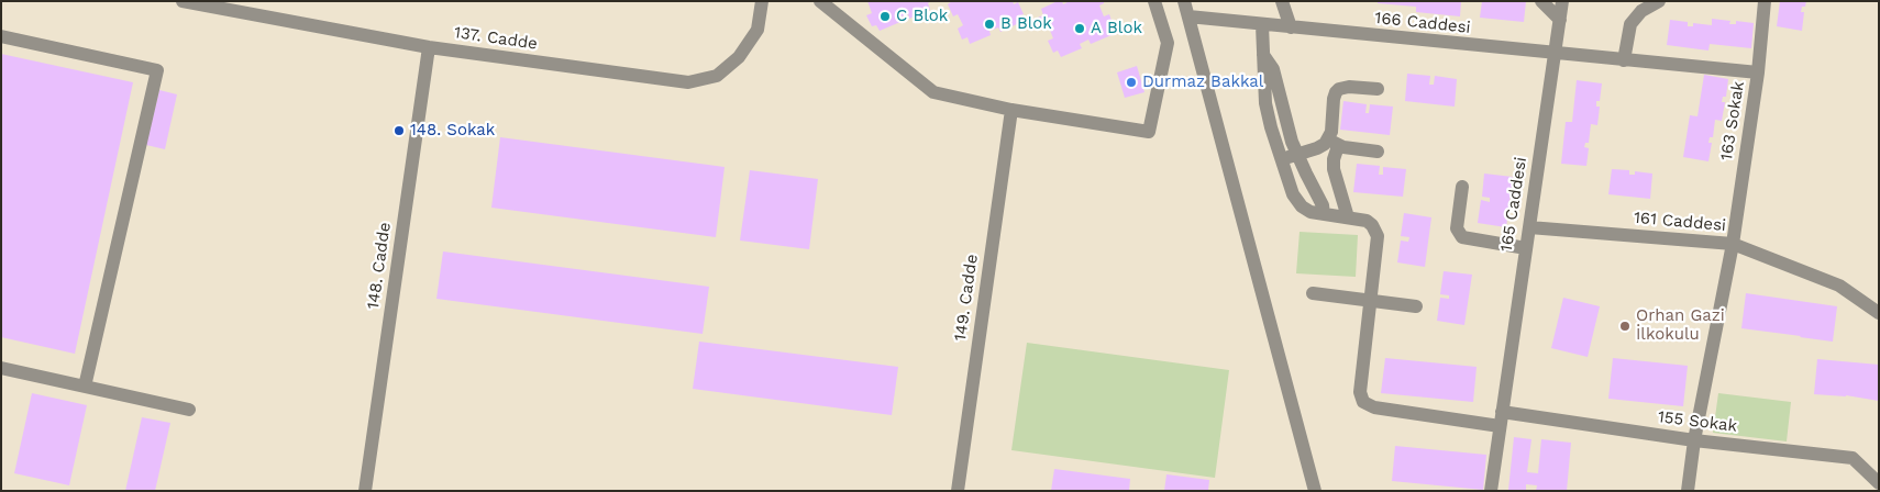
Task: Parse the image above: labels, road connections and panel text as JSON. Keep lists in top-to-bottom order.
{
  "streets": {
    "street": [
      "166 Caddesi",
      "137. Cadde",
      "163 Sokak",
      "165 Caddesi",
      "161 Caddesi",
      "148. Cadde",
      "149. Cadde",
      "155 Sokak"
    ]
  },
  "crossings": [
    ["166 Caddesi", "163 Sokak"],
    ["166 Caddesi", "165 Caddesi"],
    ["137. Cadde", "148. Cadde"],
    ["163 Sokak", "161 Caddesi"],
    ["163 Sokak", "155 Sokak"],
    ["165 Caddesi", "161 Caddesi"],
    ["165 Caddesi", "155 Sokak"]
  ],
  "places": [
    "C Blok",
    "B Blok",
    "A Blok",
    "Durmaz Bakkal",
    "148. Sokak",
    "Orhan Gazi İlkokulu"
  ]
}
